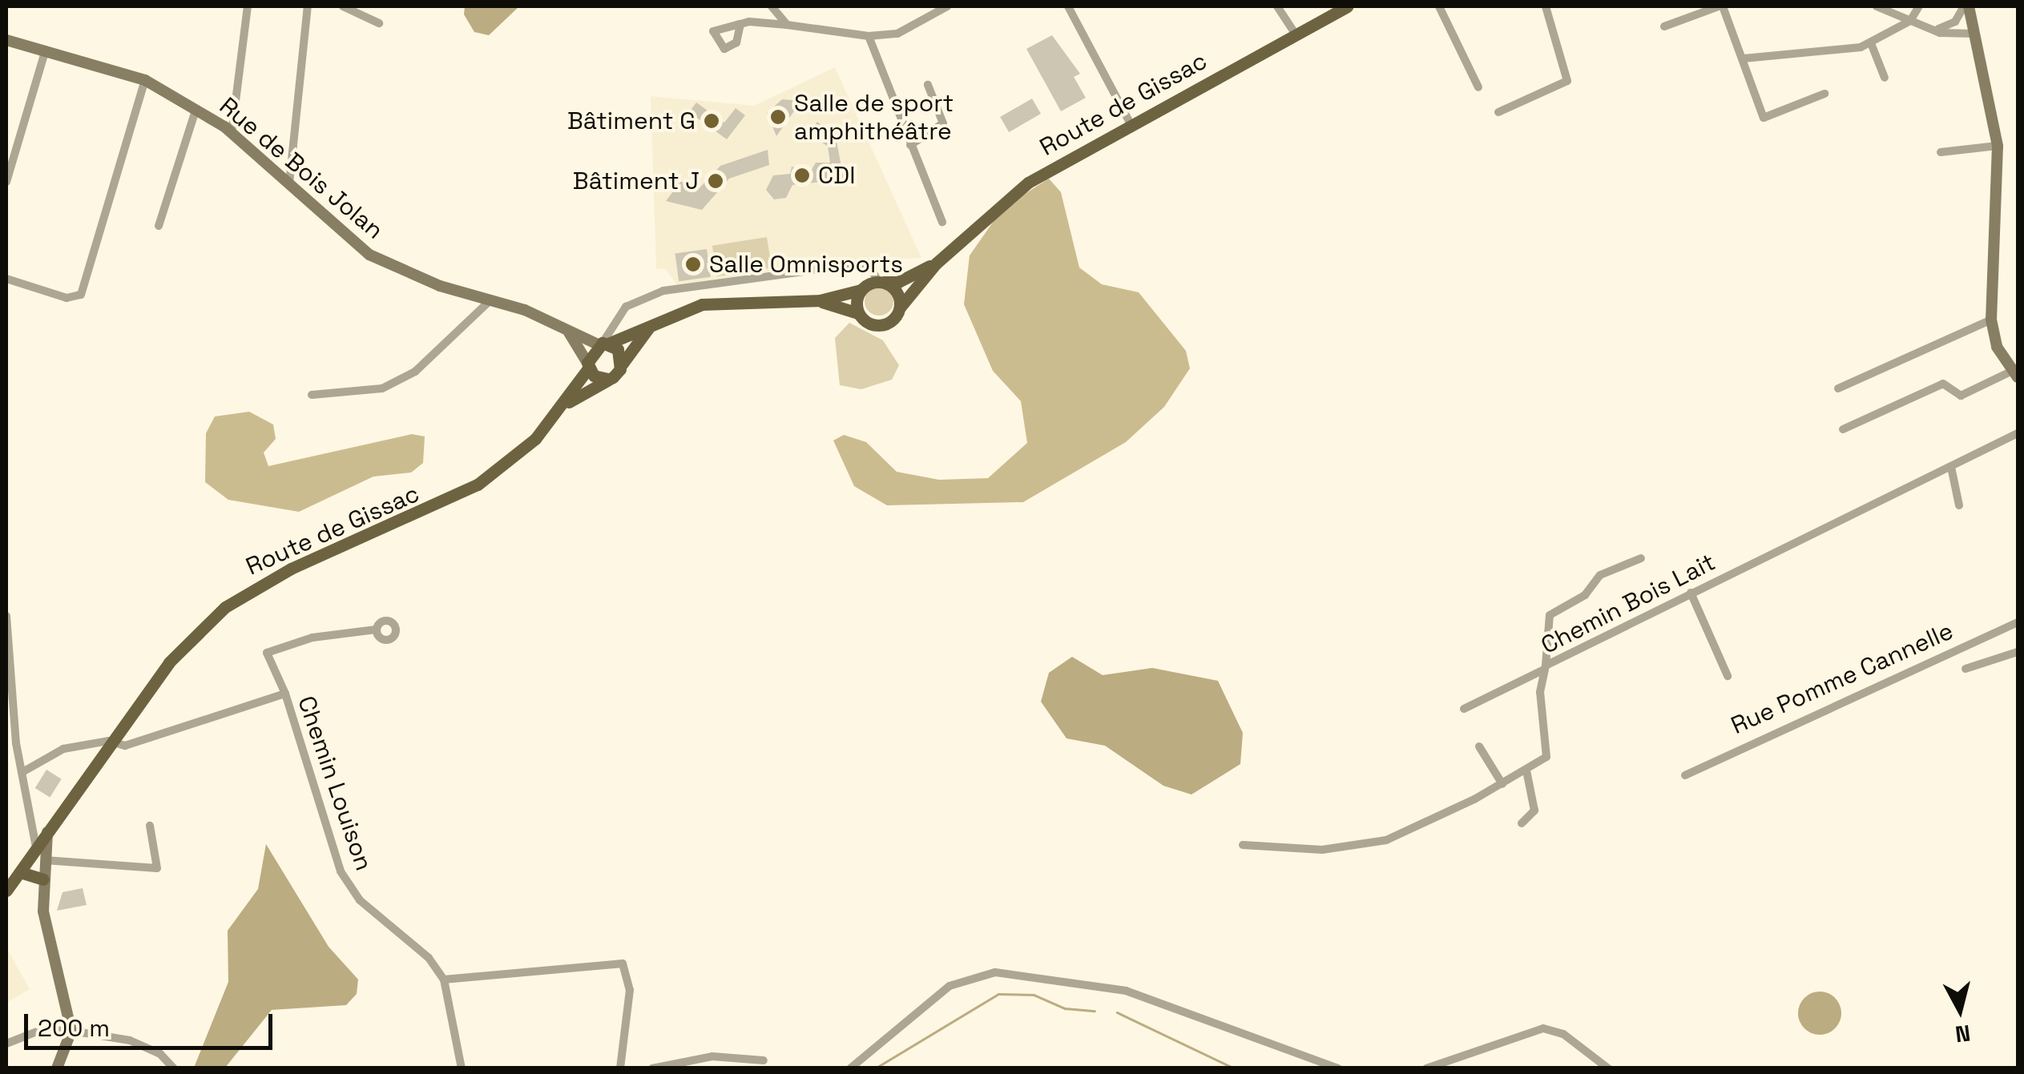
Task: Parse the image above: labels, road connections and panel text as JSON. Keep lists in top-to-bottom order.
{
  "streets": {
    "main road": ["Route de Gissac"],
    "street": [
      "Rue de Bois Jolan",
      "Chemin Bois Lait",
      "Rue Pomme Cannelle",
      "Chemin Louison"
    ]
  },
  "crossings": [
    ["Route de Gissac", "Rue de Bois Jolan"],
    ["Route de Gissac", "Chemin Louison"]
  ],
  "places": [
    "Salle de sport amphithéâtre",
    "Bâtiment G",
    "CDI",
    "Bâtiment J",
    "Salle Omnisports"
  ],
  "scale_bar": "200 m",
  "north": "bottom"
}
